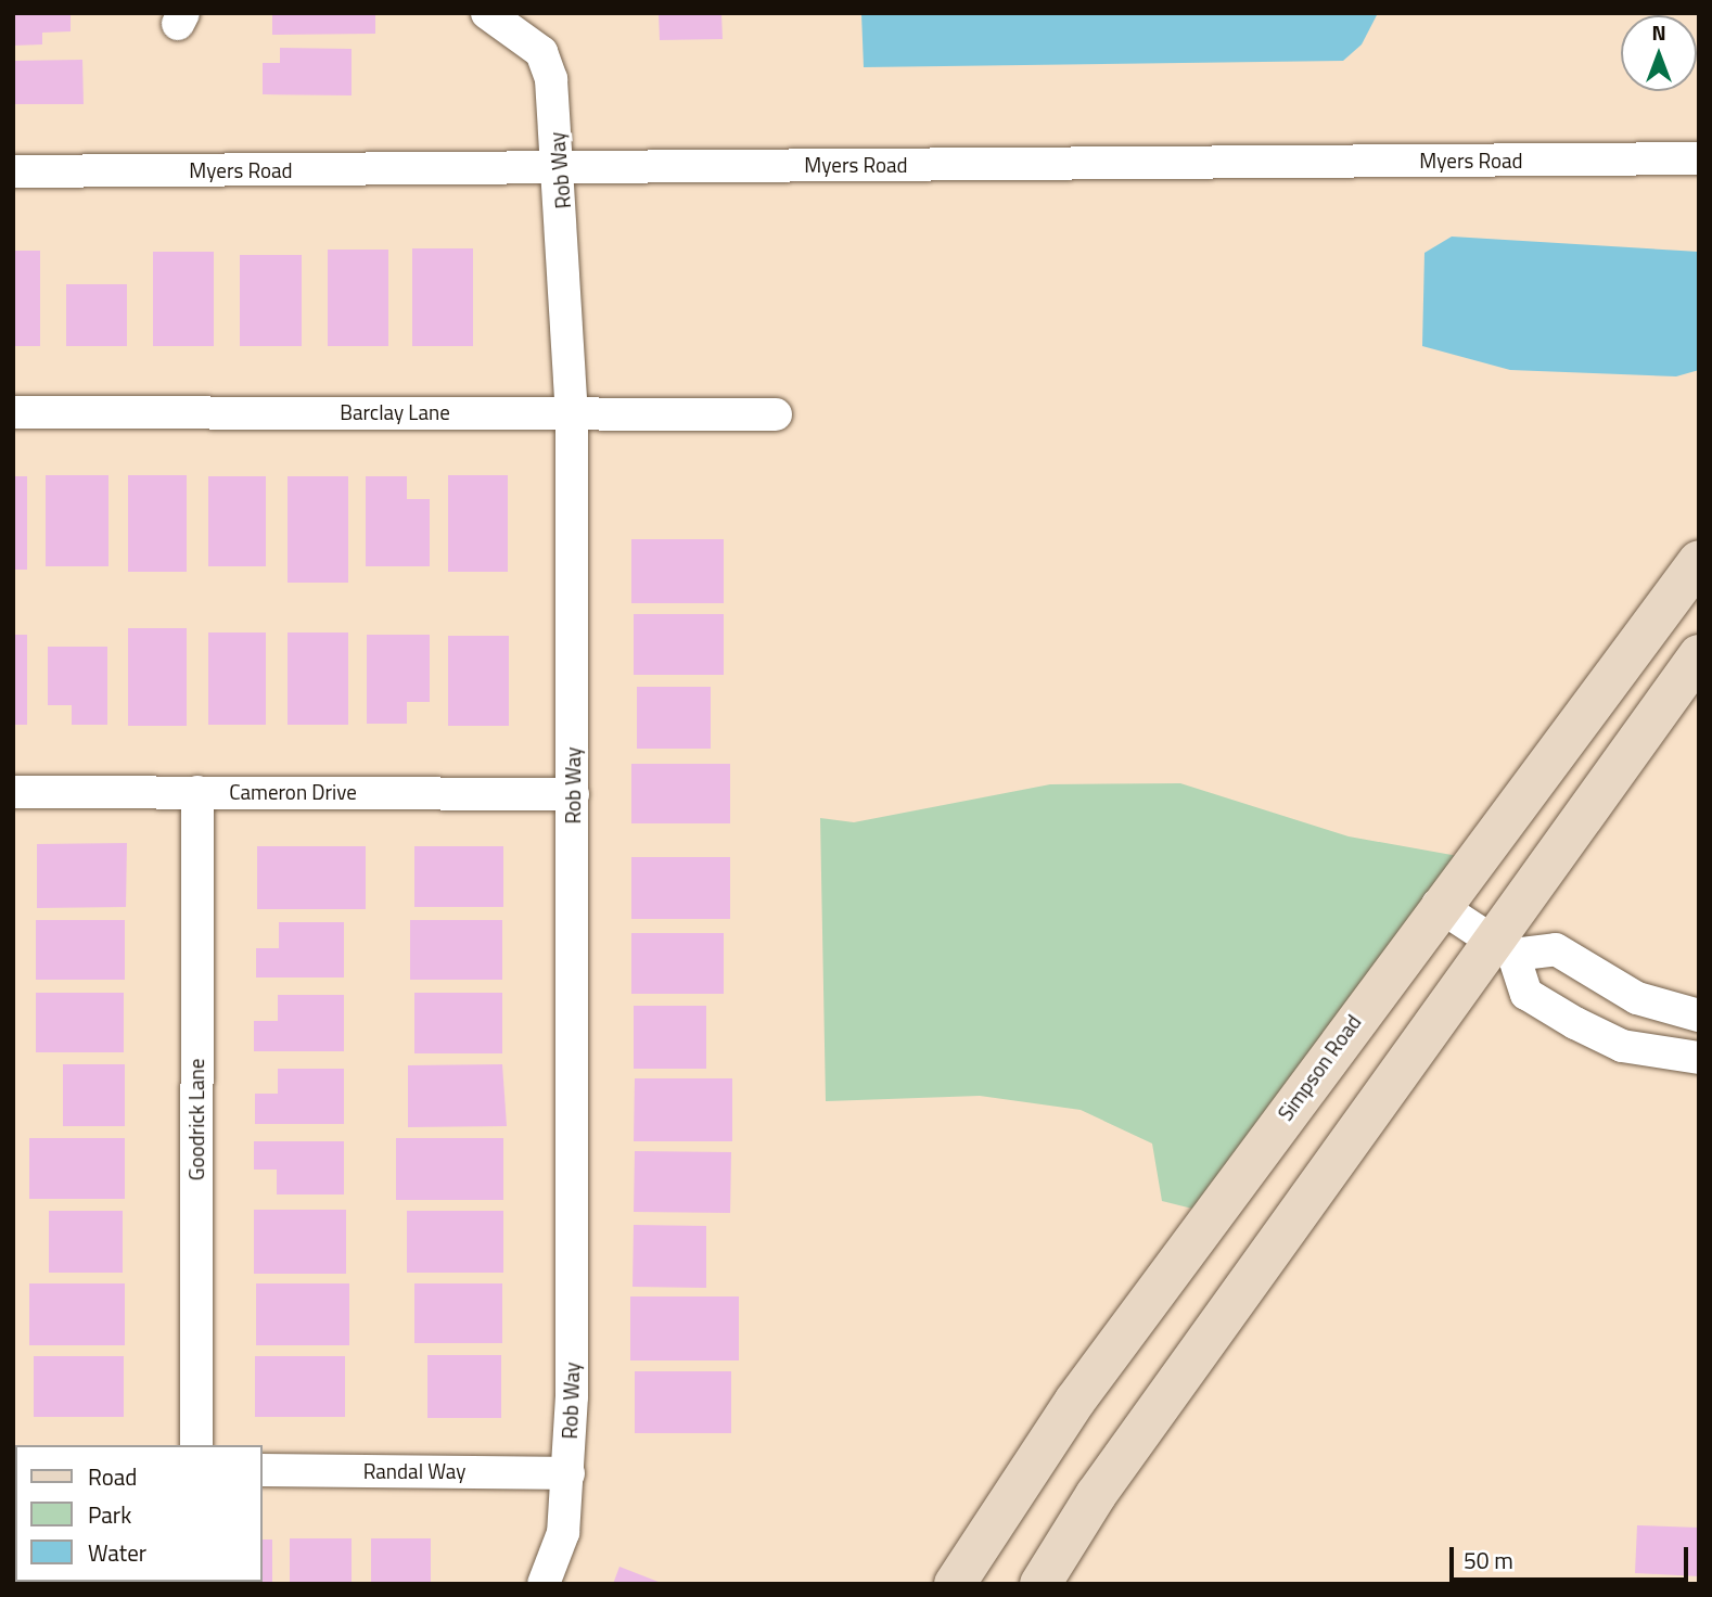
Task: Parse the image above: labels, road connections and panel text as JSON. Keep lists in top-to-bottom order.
{
  "streets": {
    "main road": ["Simpson Road"],
    "street": [
      "Myers Road",
      "Rob Way",
      "Barclay Lane",
      "Cameron Drive",
      "Goodrick Lane",
      "Randal Way"
    ]
  },
  "crossings": [
    ["Myers Road", "Rob Way"],
    ["Rob Way", "Barclay Lane"],
    ["Rob Way", "Cameron Drive"],
    ["Rob Way", "Randal Way"],
    ["Cameron Drive", "Goodrick Lane"]
  ],
  "legend": ["Road", "Park", "Water"],
  "scale_bar": "50 m",
  "north": "top"
}
